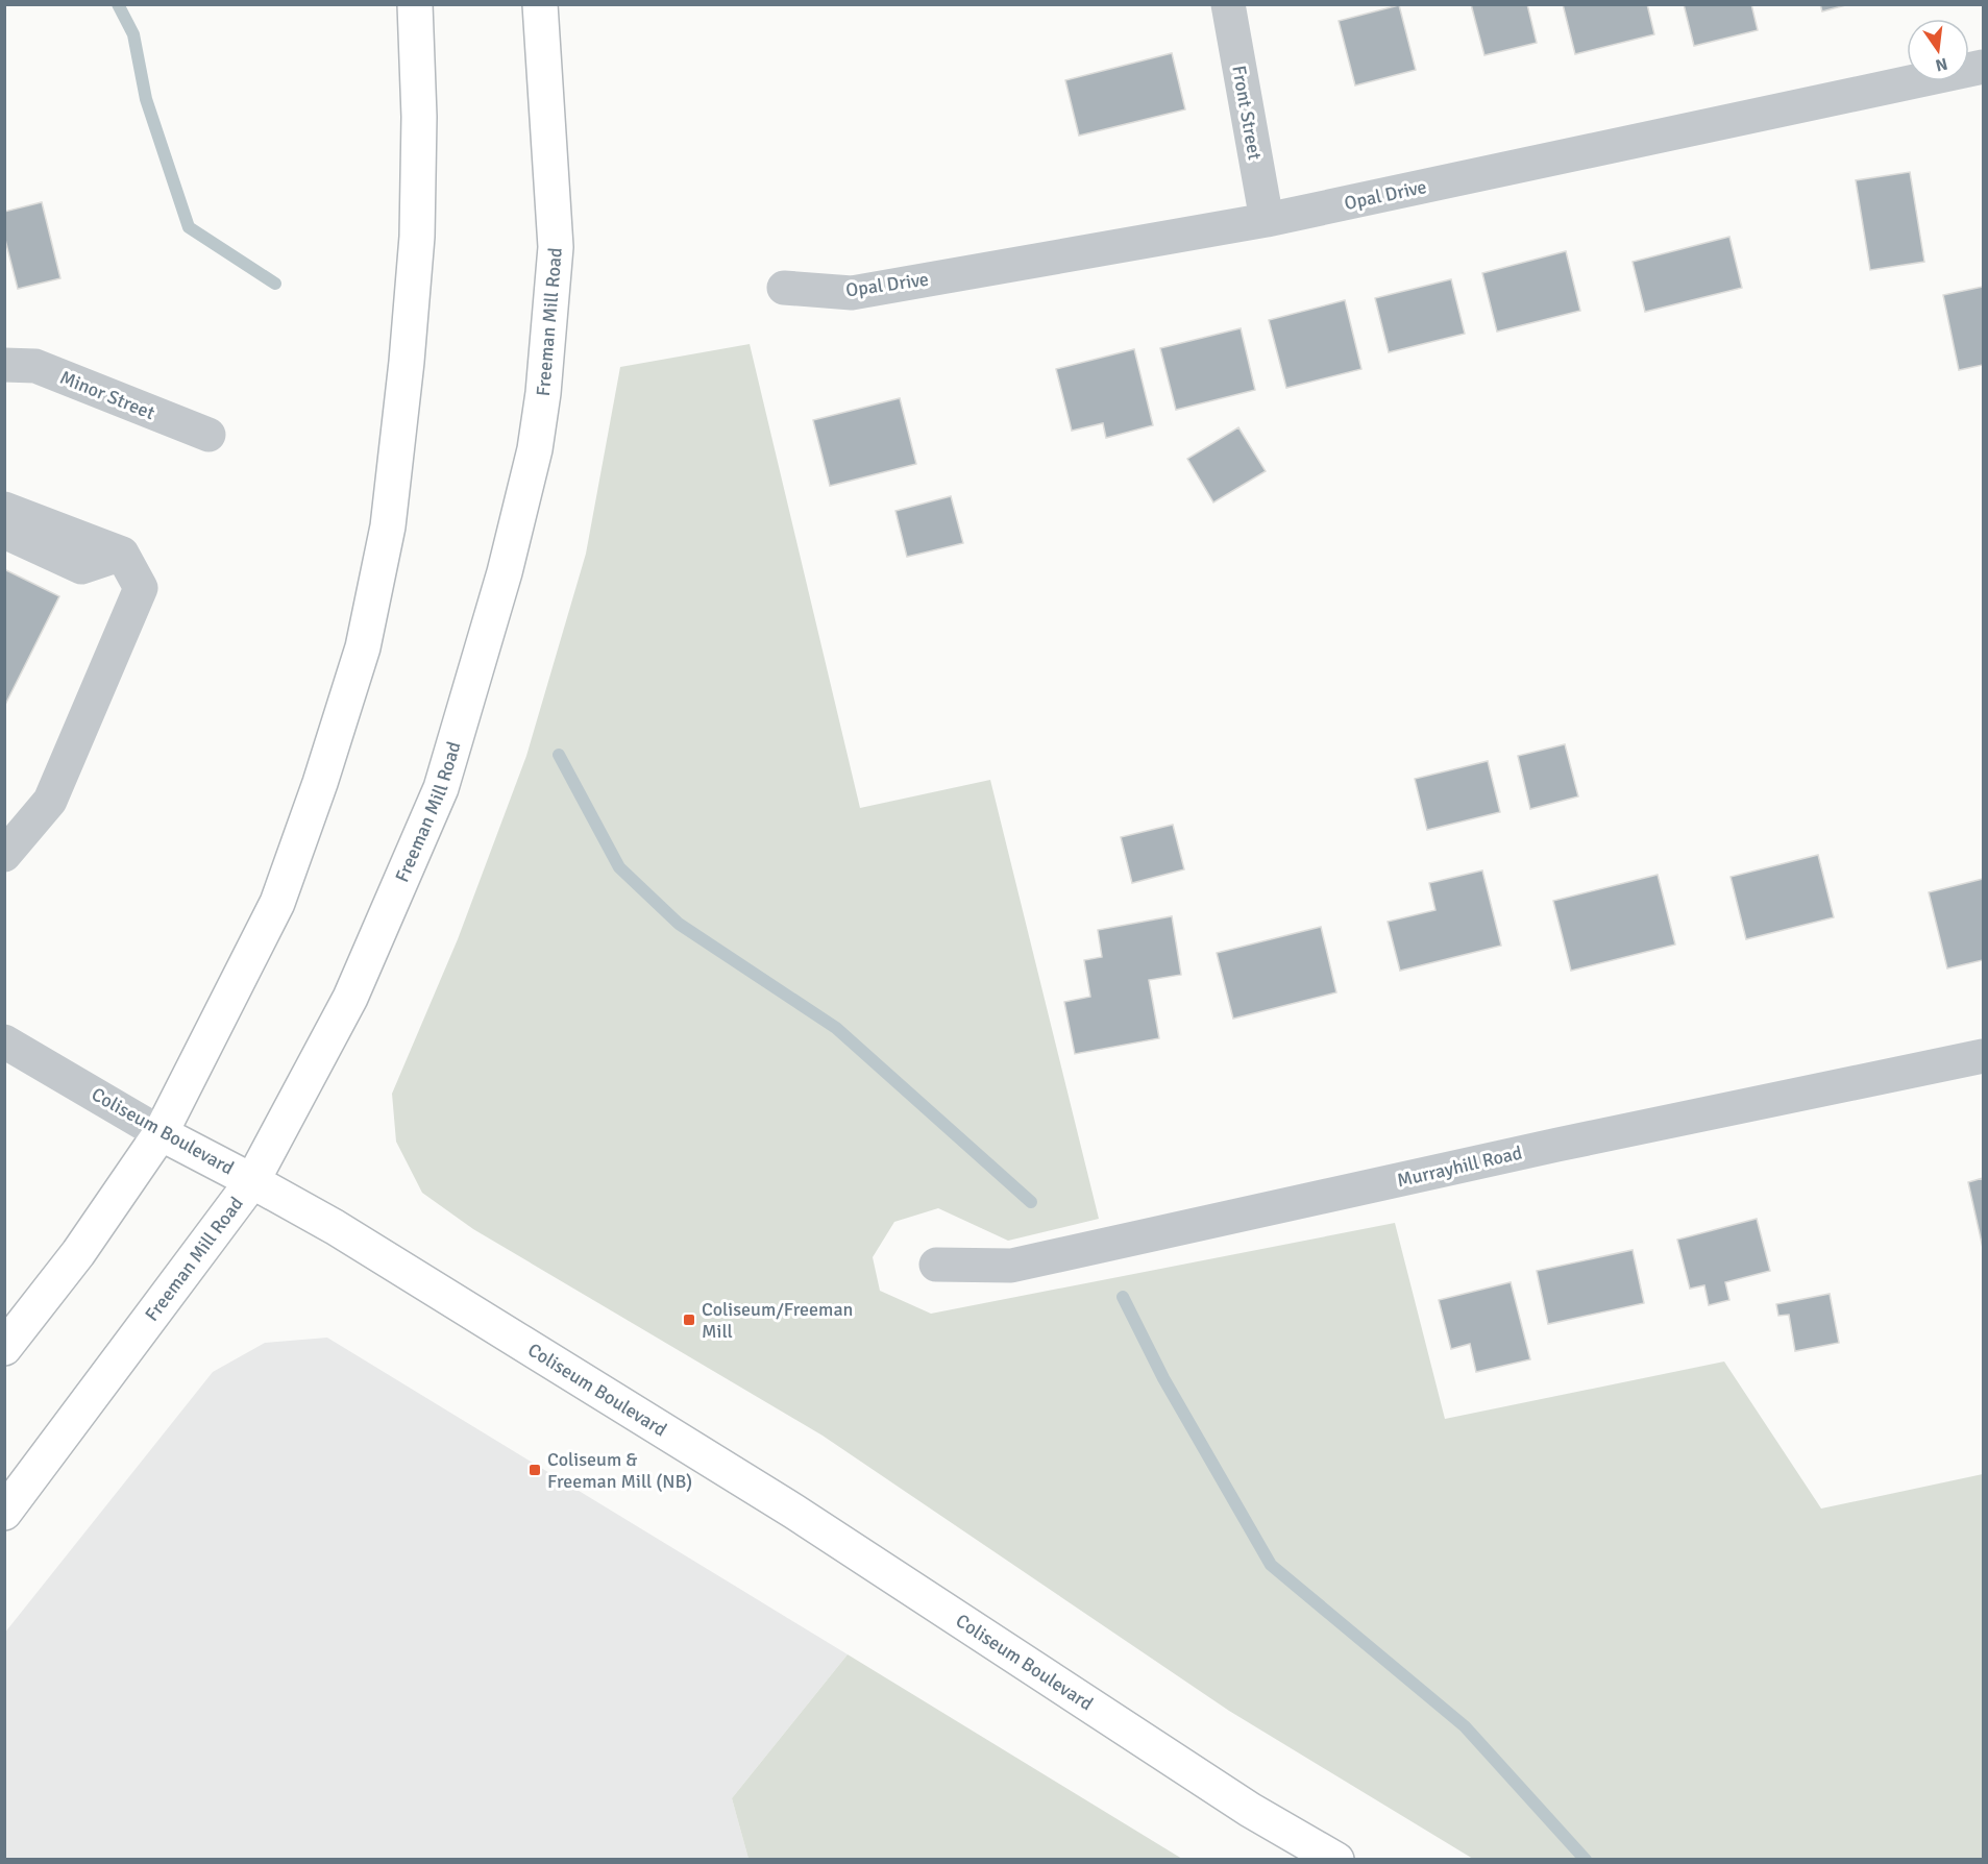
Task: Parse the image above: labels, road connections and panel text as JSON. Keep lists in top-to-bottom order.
{
  "streets": {
    "main road": ["Freeman Mill Road", "Coliseum Boulevard"],
    "street": [
      "Front Street",
      "Opal Drive",
      "Minor Street",
      "Murrayhill Road"
    ]
  },
  "crossings": [
    ["Front Street", "Opal Drive"],
    ["Freeman Mill Road", "Coliseum Boulevard"]
  ],
  "places": {
    "transit": ["Coliseum/Freeman Mill", "Coliseum & Freeman Mill (NB)"]
  },
  "north": "bottom"
}
